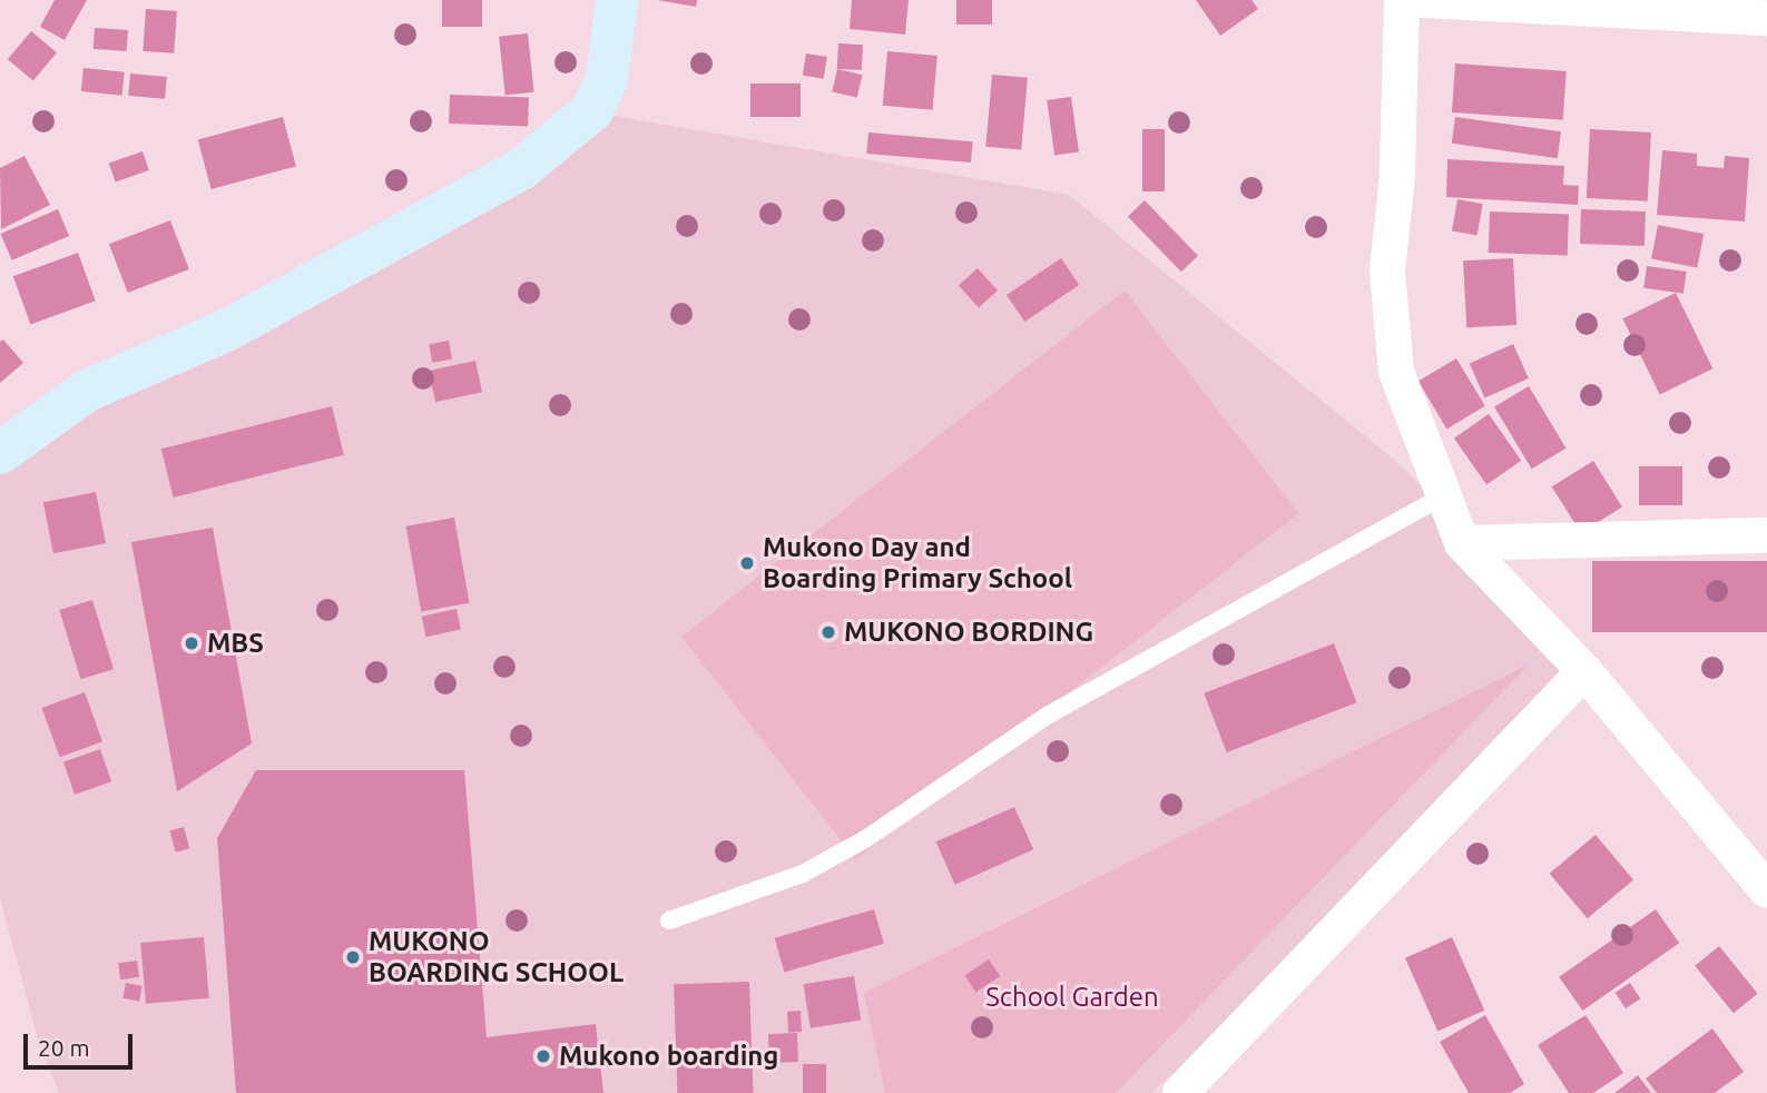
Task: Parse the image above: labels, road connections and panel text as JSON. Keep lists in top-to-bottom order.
{
  "parks": ["School Garden"],
  "places": [
    "Mukono Day and Boarding Primary School",
    "MUKONO BORDING",
    "MBS",
    "MUKONO BOARDING SCHOOL",
    "Mukono boarding"
  ],
  "scale_bar": "20 m"
}
